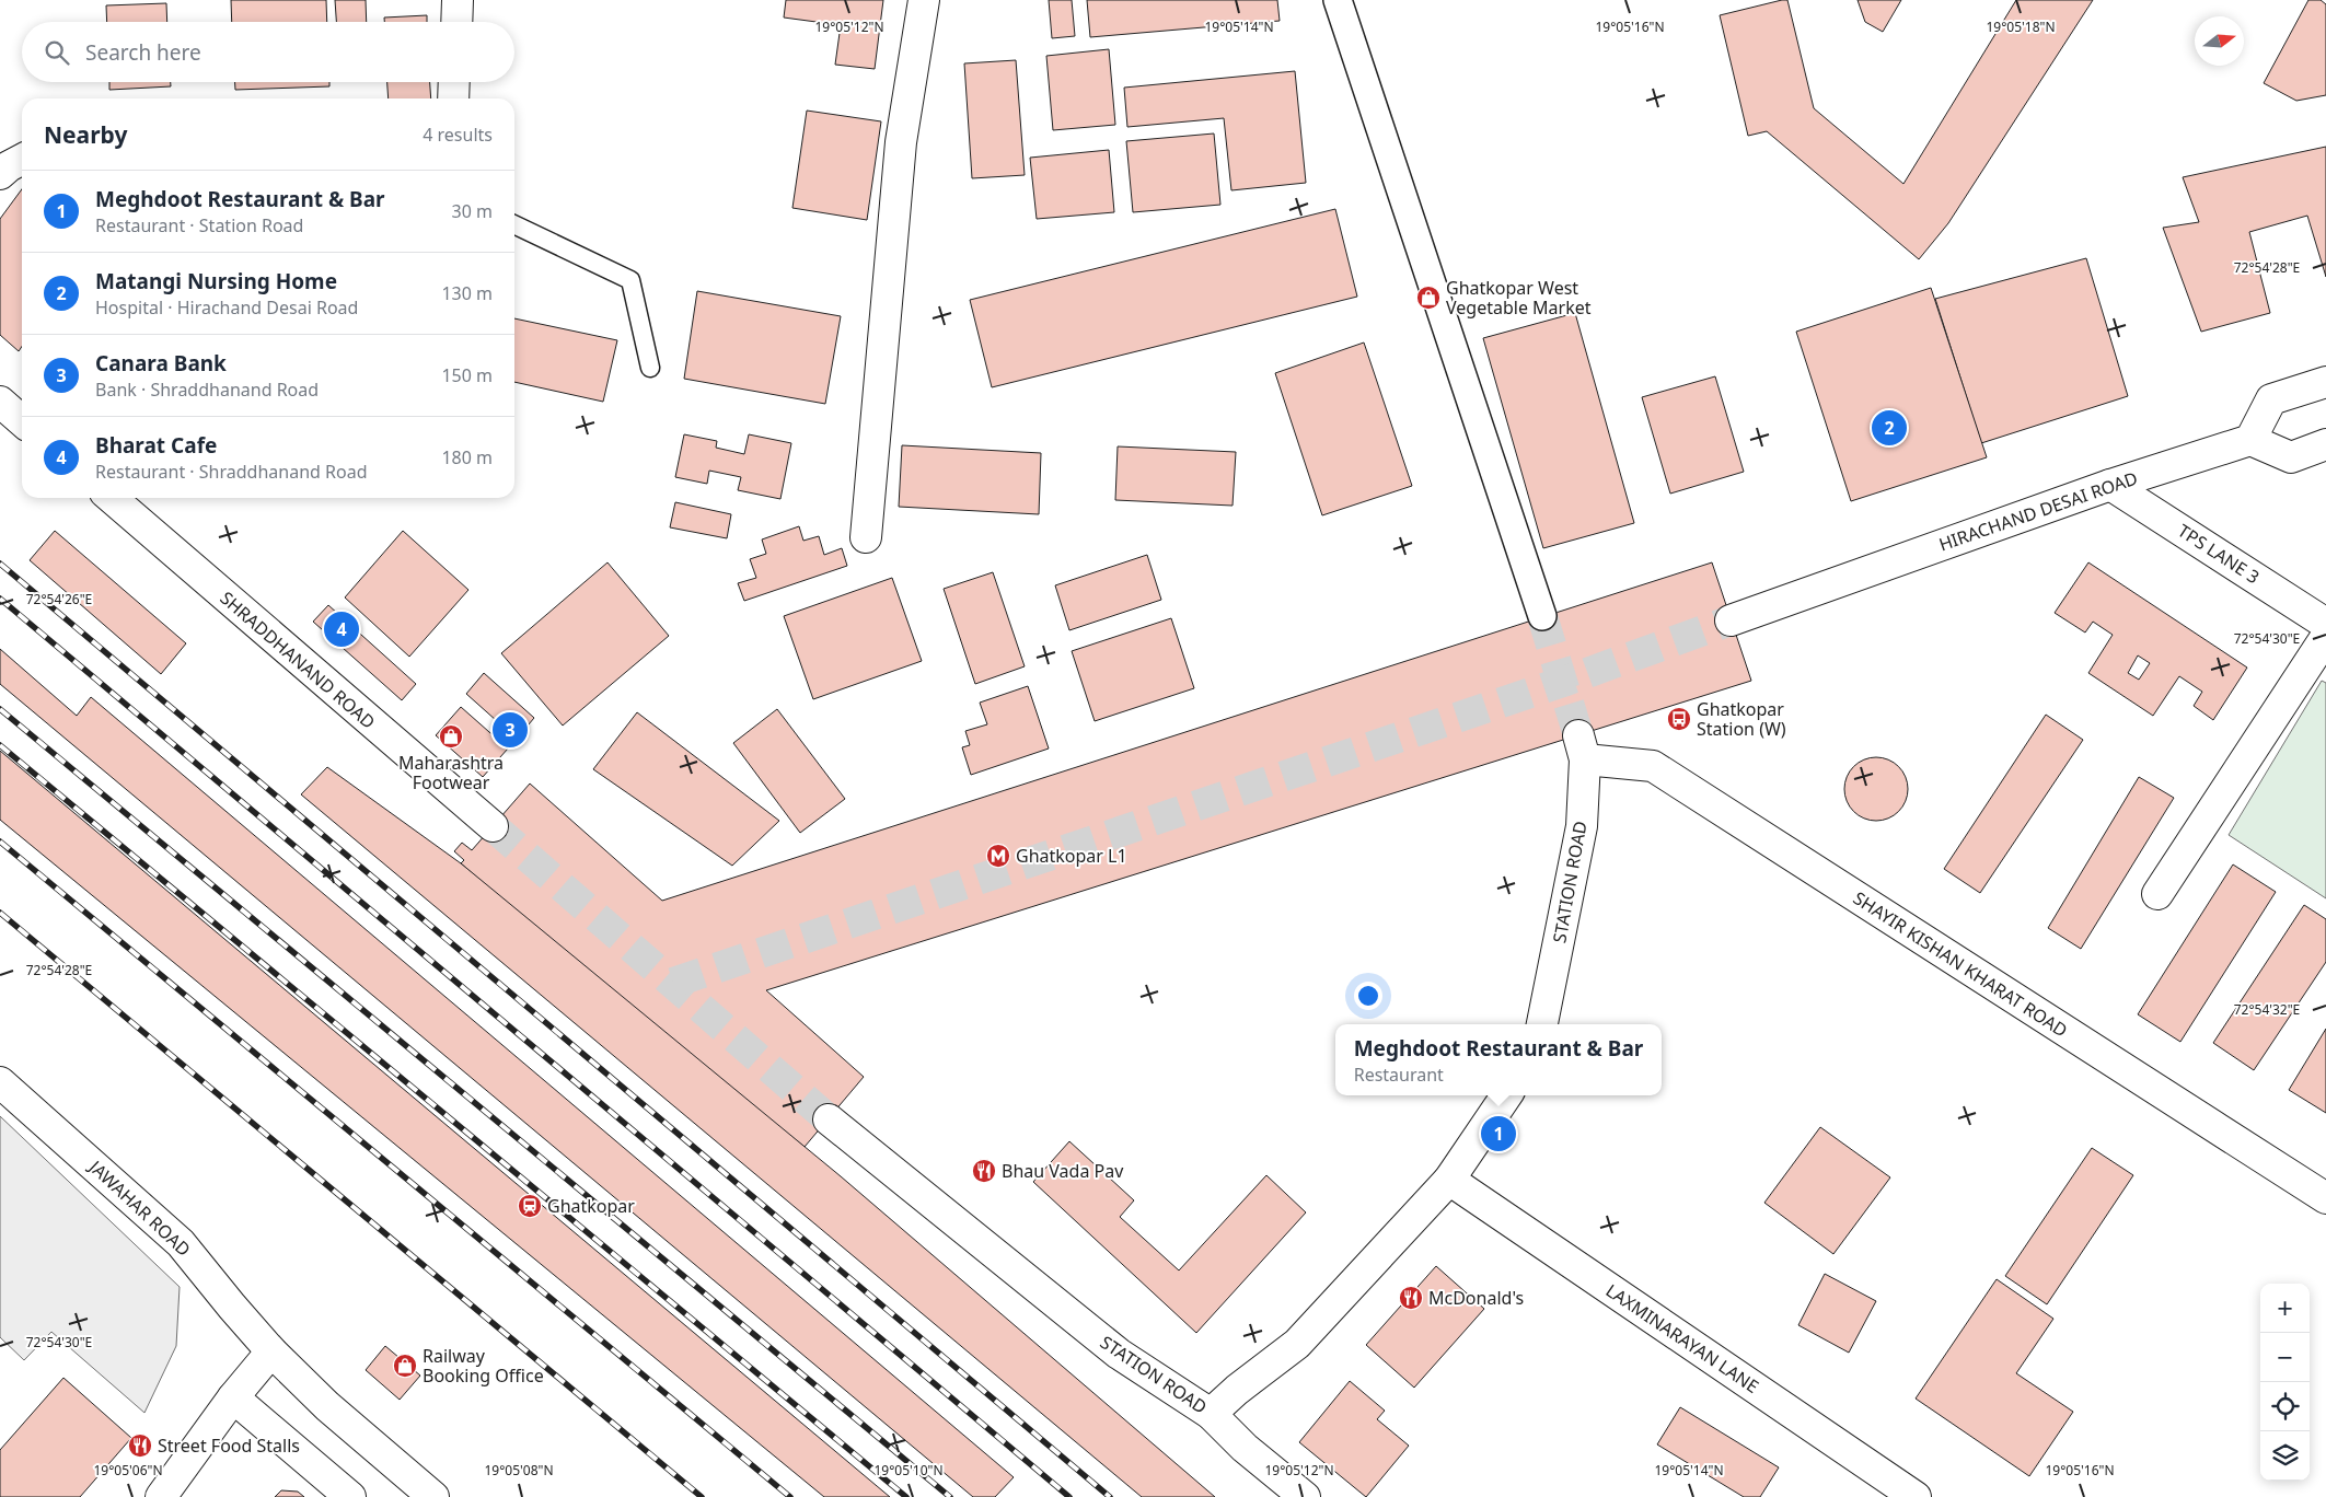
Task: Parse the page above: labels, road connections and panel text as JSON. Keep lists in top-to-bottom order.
{
  "streets": {
    "street": [
      "HIRACHAND DESAI ROAD",
      "TPS LANE 3",
      "SHRADDHANAND ROAD",
      "STATION ROAD",
      "SHAYIR KISHAN KHARAT ROAD",
      "JAWAHAR ROAD",
      "LAXMINARAYAN LANE"
    ]
  },
  "crossings": [
    ["HIRACHAND DESAI ROAD", "TPS LANE 3"],
    ["STATION ROAD", "SHAYIR KISHAN KHARAT ROAD"],
    ["STATION ROAD", "LAXMINARAYAN LANE"]
  ],
  "places": {
    "shop": ["Ghatkopar West Vegetable Market", "Maharashtra Footwear", "Railway Booking Office"],
    "bus stop": ["Ghatkopar Station (W)"],
    "metro station": ["Ghatkopar L1"],
    "restaurant": ["Bhau Vada Pav", "McDonald's", "Street Food Stalls"],
    "station": ["Ghatkopar"]
  },
  "north": "right",
  "page": {
    "search": "Search here",
    "heading": ["Nearby", "4 results"],
    "list": [
      {
        "mark": "1",
        "name": "Meghdoot Restaurant & Bar",
        "note": "Restaurant · Station Road",
        "value": "30 m"
      },
      {
        "mark": "2",
        "name": "Matangi Nursing Home",
        "note": "Hospital · Hirachand Desai Road",
        "value": "130 m"
      },
      {
        "mark": "3",
        "name": "Canara Bank",
        "note": "Bank · Shraddhanand Road",
        "value": "150 m"
      },
      {
        "mark": "4",
        "name": "Bharat Cafe",
        "note": "Restaurant · Shraddhanand Road",
        "value": "180 m"
      }
    ],
    "pins": [
      "2",
      "4",
      "3",
      "1"
    ],
    "popup": ["Meghdoot Restaurant & Bar", "Restaurant"],
    "map_buttons": ["+", "−"]
  },
  "coordinates": [
    "19°05'12\"N",
    "19°05'14\"N",
    "19°05'16\"N",
    "19°05'18\"N",
    "72°54'28\"E",
    "72°54'26\"E",
    "72°54'30\"E",
    "72°54'32\"E",
    "19°05'06\"N",
    "19°05'08\"N",
    "19°05'10\"N"
  ]
}
